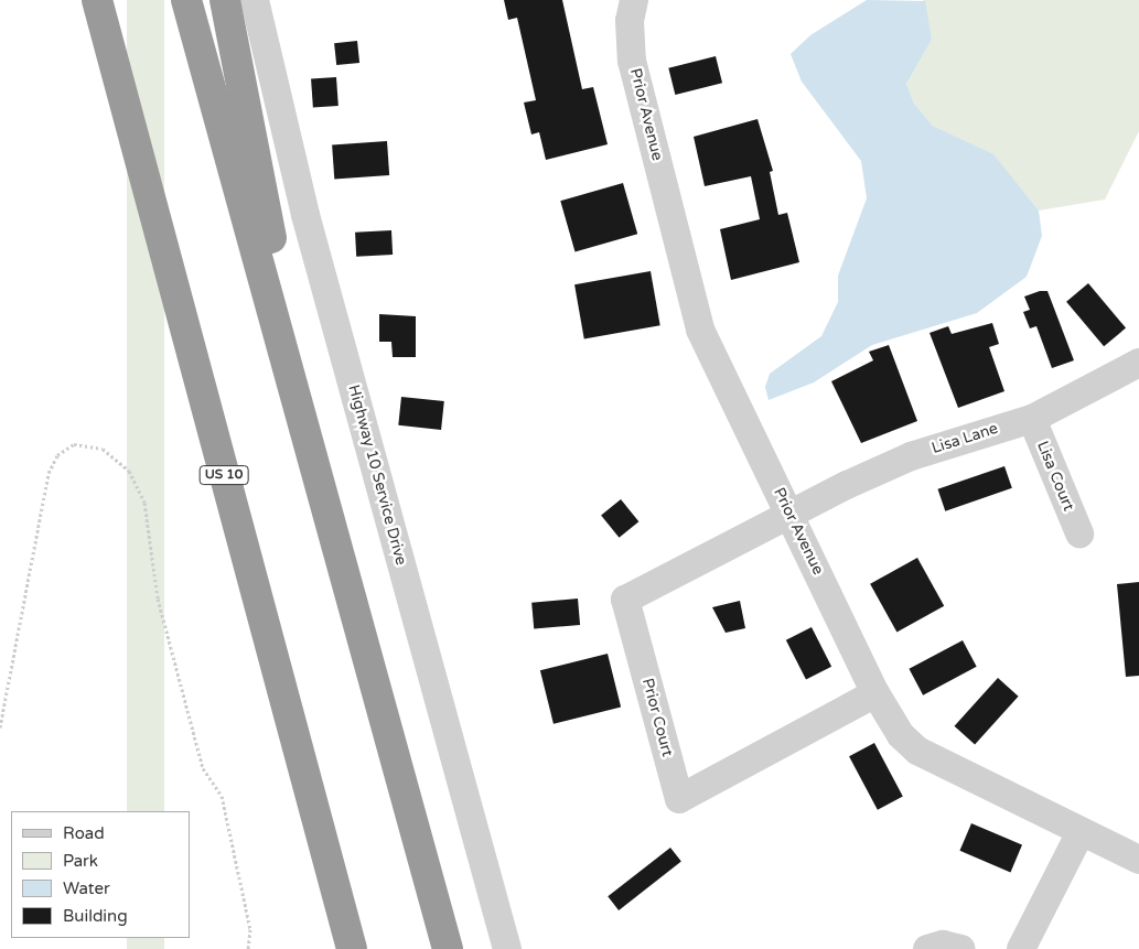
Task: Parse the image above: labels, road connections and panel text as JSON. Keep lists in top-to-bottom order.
{
  "streets": {
    "highway": ["US 10"],
    "street": [
      "Prior Avenue",
      "Lisa Lane",
      "Highway 10 Service Drive",
      "Lisa Court",
      "Prior Court"
    ]
  },
  "crossings": [
    ["Prior Avenue", "Lisa Lane"],
    ["Prior Avenue", "Prior Court"],
    ["Lisa Lane", "Lisa Court"],
    ["Lisa Lane", "Prior Court"]
  ],
  "legend": [
    "Road",
    "Park",
    "Water",
    "Building"
  ]
}
